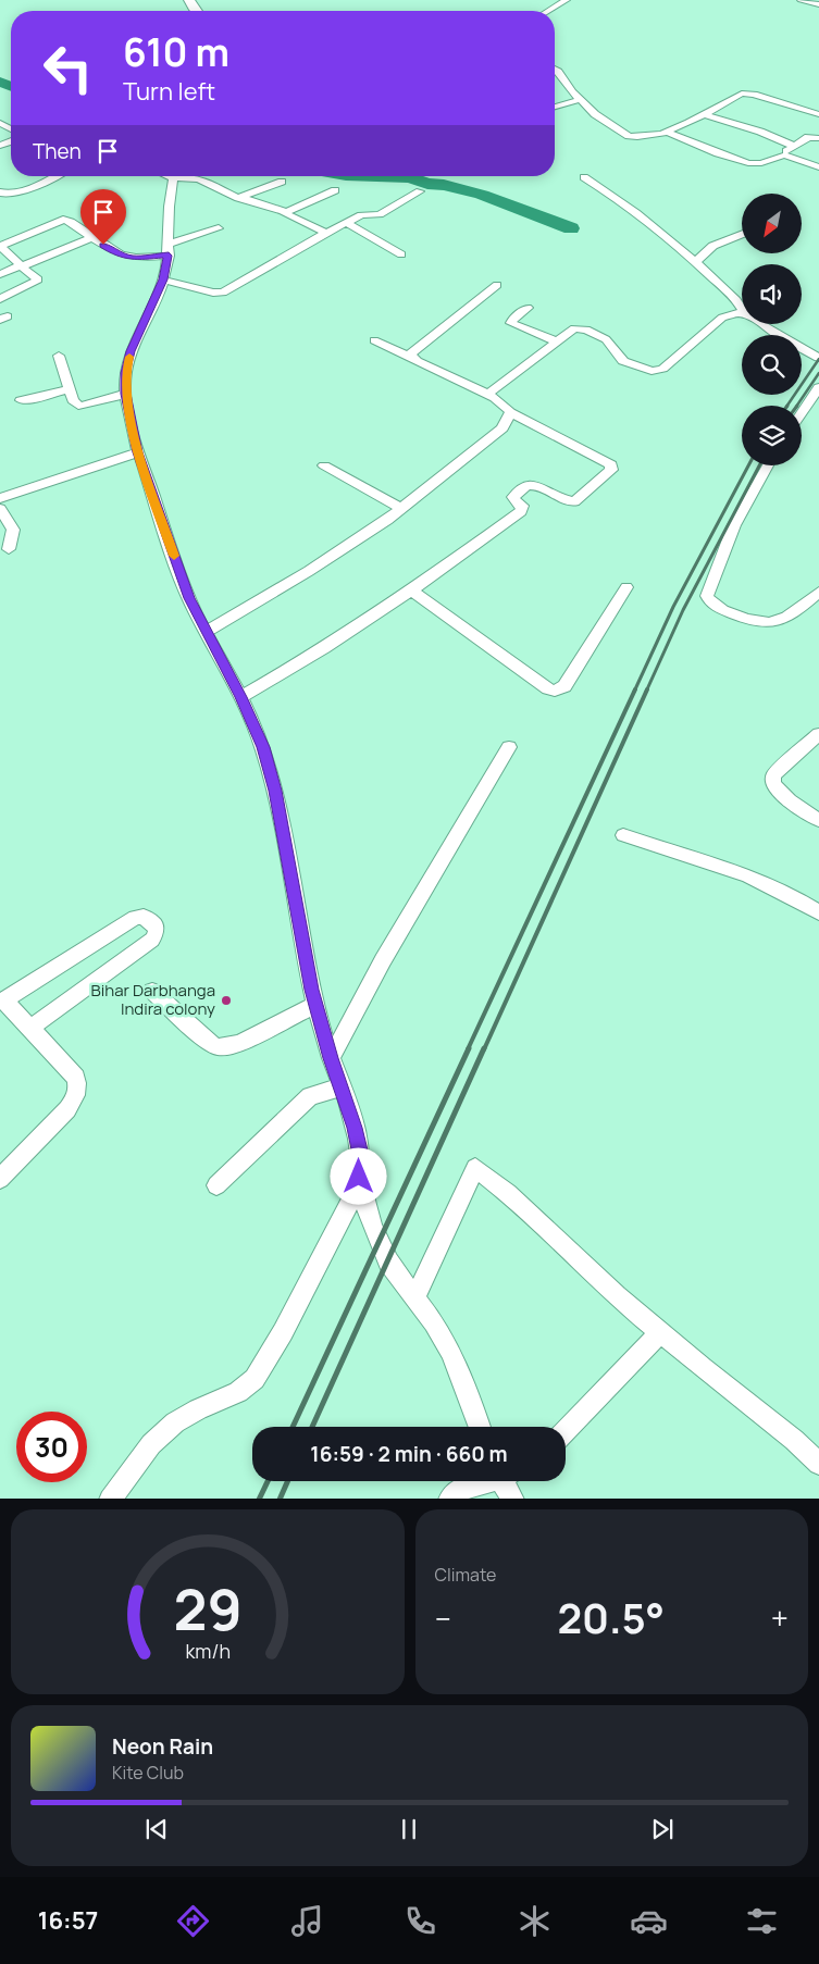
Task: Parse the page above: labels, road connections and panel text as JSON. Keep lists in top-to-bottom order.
{
  "places": ["Bihar Darbhanga Indira colony"],
  "north": "bottom left",
  "page": {
    "turn": ["610 m", "Turn left"],
    "then": "Then",
    "limit": "30",
    "trip": "16:59 · 2 min · 660 m",
    "tile": "Climate",
    "heat": ["−", "20.5°", "+"],
    "song": ["Neon Rain", "Kite Club"],
    "tabs": "16:57",
    "gauge": ["29", "km/h"]
  }
}
